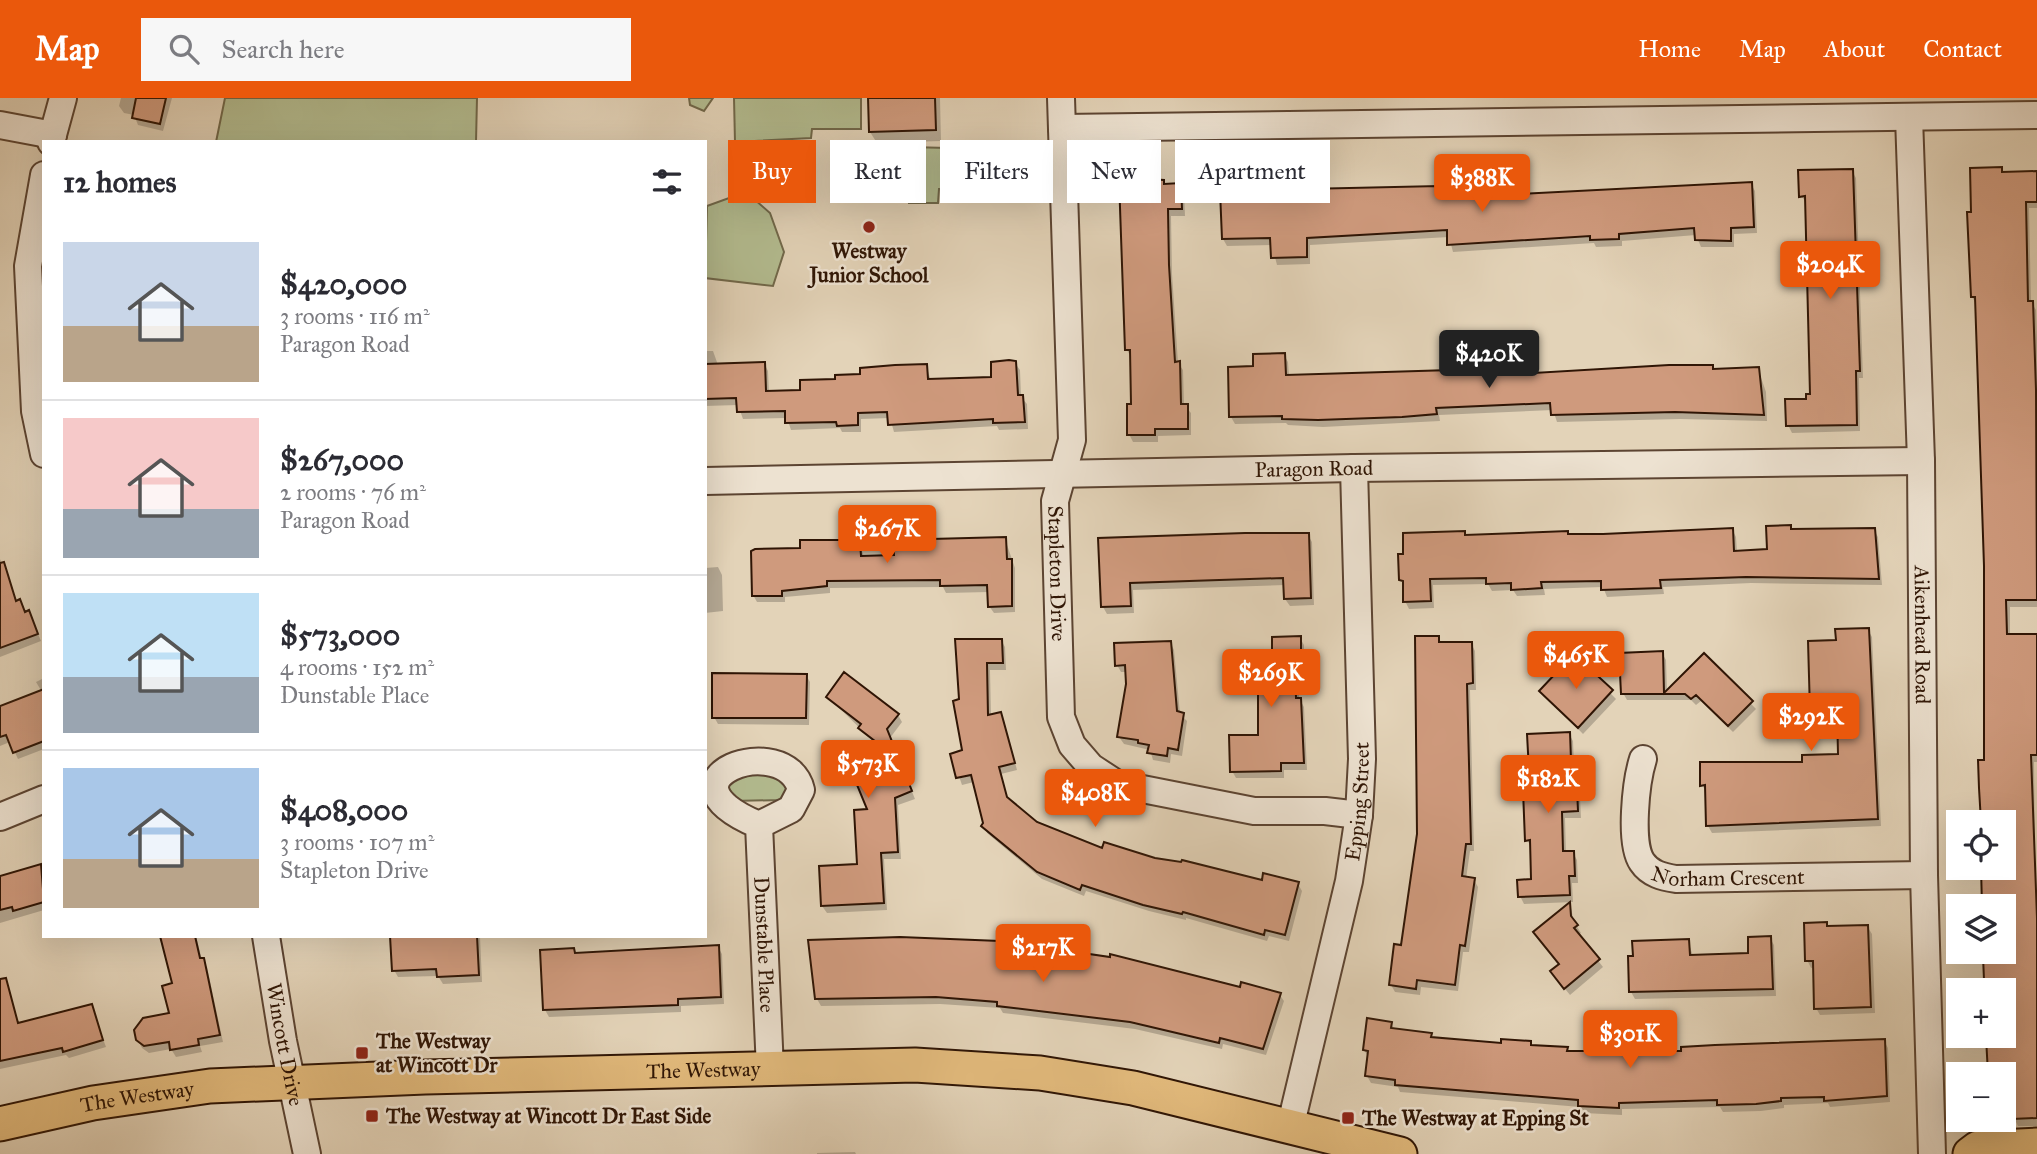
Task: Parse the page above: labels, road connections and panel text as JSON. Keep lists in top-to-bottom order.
{
  "streets": {
    "main road": ["The Westway"],
    "street": [
      "Paragon Road",
      "Stapleton Drive",
      "Aikenhead Road",
      "Epping Street",
      "Norham Crescent",
      "Dunstable Place",
      "Wincott Drive"
    ]
  },
  "crossings": [
    ["Paragon Road", "Stapleton Drive"],
    ["Paragon Road", "Aikenhead Road"],
    ["Paragon Road", "Epping Street"],
    ["Stapleton Drive", "Epping Street"],
    ["Aikenhead Road", "Norham Crescent"],
    ["Epping Street", "The Westway"],
    ["Dunstable Place", "The Westway"],
    ["Wincott Drive", "The Westway"]
  ],
  "places": {
    "other": ["Westway Junior School"],
    "transit": ["The Westway at Wincott Dr", "The Westway at Wincott Dr East Side", "The Westway at Epping St"]
  },
  "page": {
    "header": "Map",
    "search": "Search here",
    "nav": [
      "Home",
      "Map",
      "About",
      "Contact"
    ],
    "chip": [
      "Buy",
      "Rent",
      "Filters",
      "New",
      "Apartment"
    ],
    "heading": "12 homes",
    "price": [
      "$388K",
      "$204K",
      "$420K",
      "$267K",
      "$465K",
      "$269K",
      "$292K",
      "$573K",
      "$182K",
      "$408K",
      "$217K",
      "$301K"
    ],
    "list": [
      {
        "name": "$420,000",
        "note": "3 rooms · 116 m² · Paragon Road"
      },
      {
        "name": "$267,000",
        "note": "2 rooms · 76 m² · Paragon Road"
      },
      {
        "name": "$573,000",
        "note": "4 rooms · 152 m² · Dunstable Place"
      },
      {
        "name": "$408,000",
        "note": "3 rooms · 107 m² · Stapleton Drive"
      }
    ],
    "map_buttons": ["+", "−"]
  }
}
